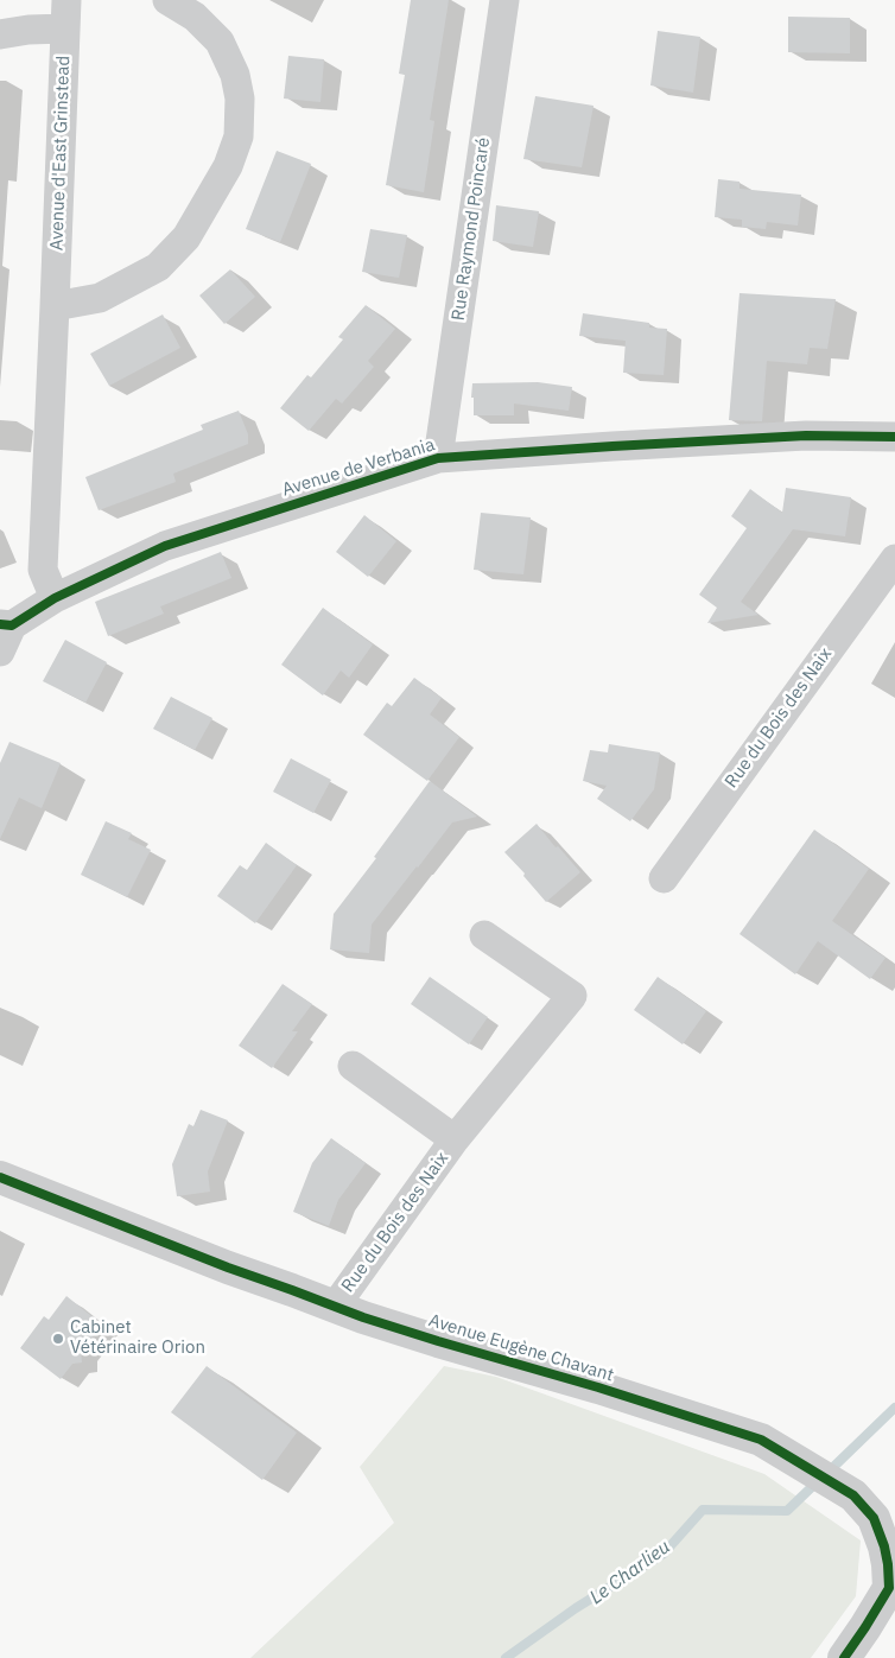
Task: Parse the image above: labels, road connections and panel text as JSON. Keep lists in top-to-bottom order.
{
  "streets": {
    "street": [
      "Avenue d'East Grinstead",
      "Rue Raymond Poincaré",
      "Avenue de Verbania",
      "Rue du Bois des Naix",
      "Avenue Eugène Chavant"
    ]
  },
  "crossings": [
    ["Avenue d'East Grinstead", "Avenue de Verbania"],
    ["Rue Raymond Poincaré", "Avenue de Verbania"],
    ["Rue du Bois des Naix", "Avenue Eugène Chavant"]
  ],
  "water": ["Le Charlieu"],
  "places": ["Cabinet Vétérinaire Orion"]
}
